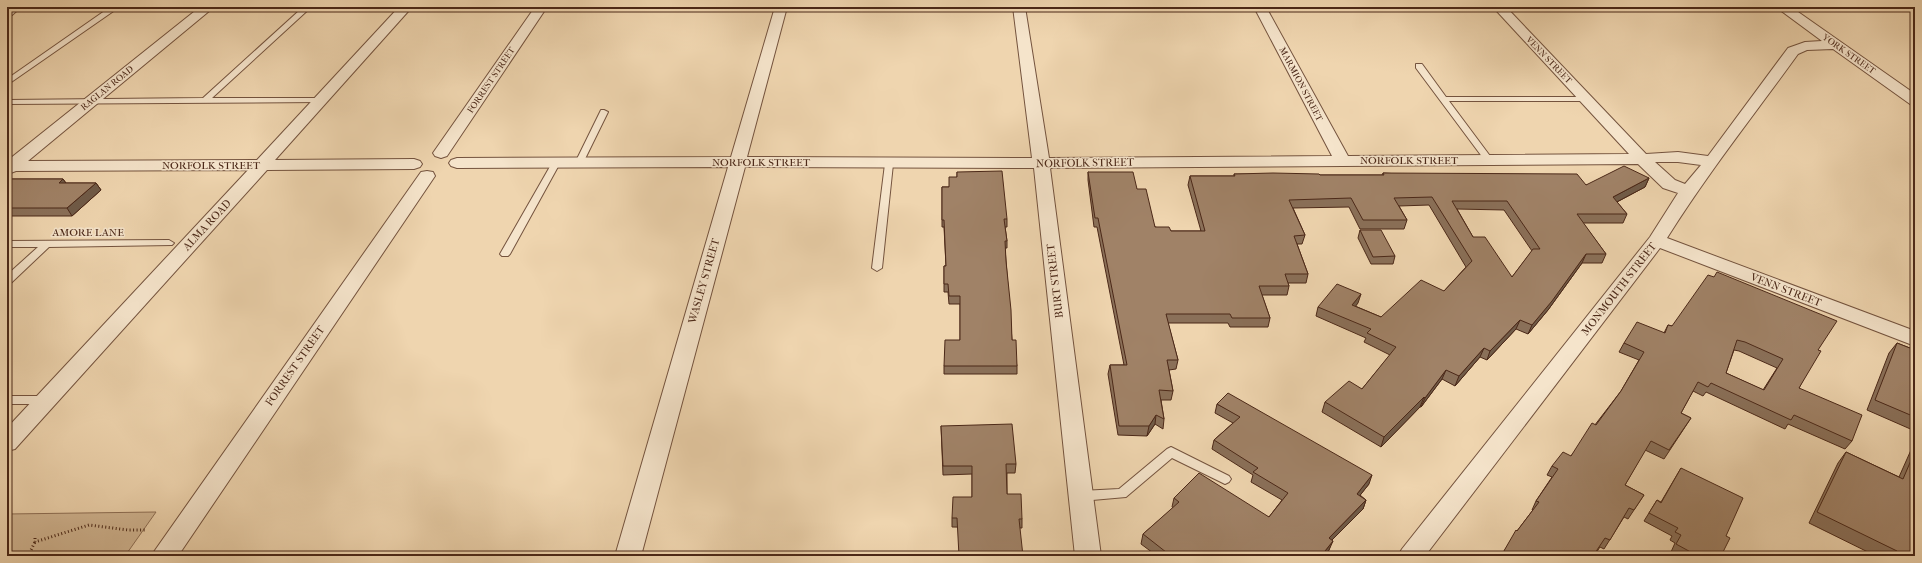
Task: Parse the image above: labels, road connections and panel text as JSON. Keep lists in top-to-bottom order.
{
  "streets": {
    "street": [
      "YORK STREET",
      "VENN STREET",
      "FORREST STREET",
      "MARMION STREET",
      "RAGLAN ROAD",
      "NORFOLK STREET",
      "ALMA ROAD",
      "WASLEY STREET",
      "BURT STREET",
      "MONMOUTH STREET"
    ],
    "lane": ["AMORE LANE"]
  },
  "crossings": [
    ["YORK STREET", "MONMOUTH STREET"],
    ["VENN STREET", "NORFOLK STREET"],
    ["VENN STREET", "MONMOUTH STREET"],
    ["FORREST STREET", "NORFOLK STREET"],
    ["MARMION STREET", "NORFOLK STREET"],
    ["RAGLAN ROAD", "NORFOLK STREET"],
    ["NORFOLK STREET", "ALMA ROAD"],
    ["NORFOLK STREET", "WASLEY STREET"],
    ["NORFOLK STREET", "BURT STREET"],
    ["NORFOLK STREET", "MONMOUTH STREET"]
  ]
}
